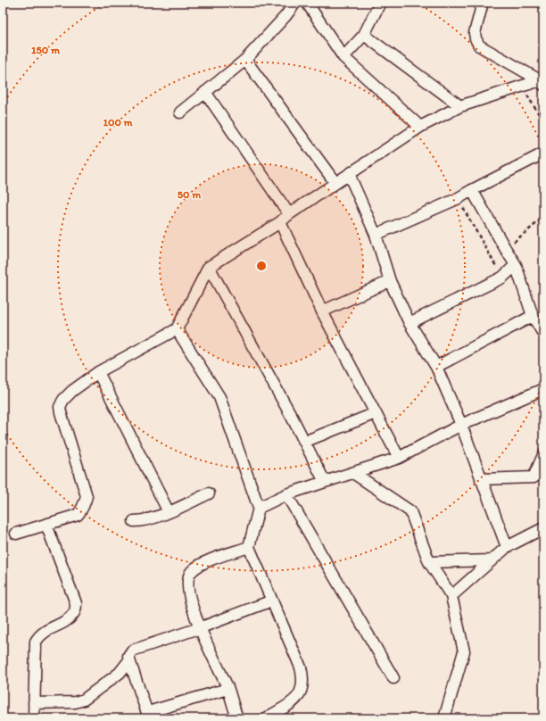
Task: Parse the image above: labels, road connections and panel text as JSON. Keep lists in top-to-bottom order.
{
  "rings": ["150 m", "100 m", "50 m"]
}
